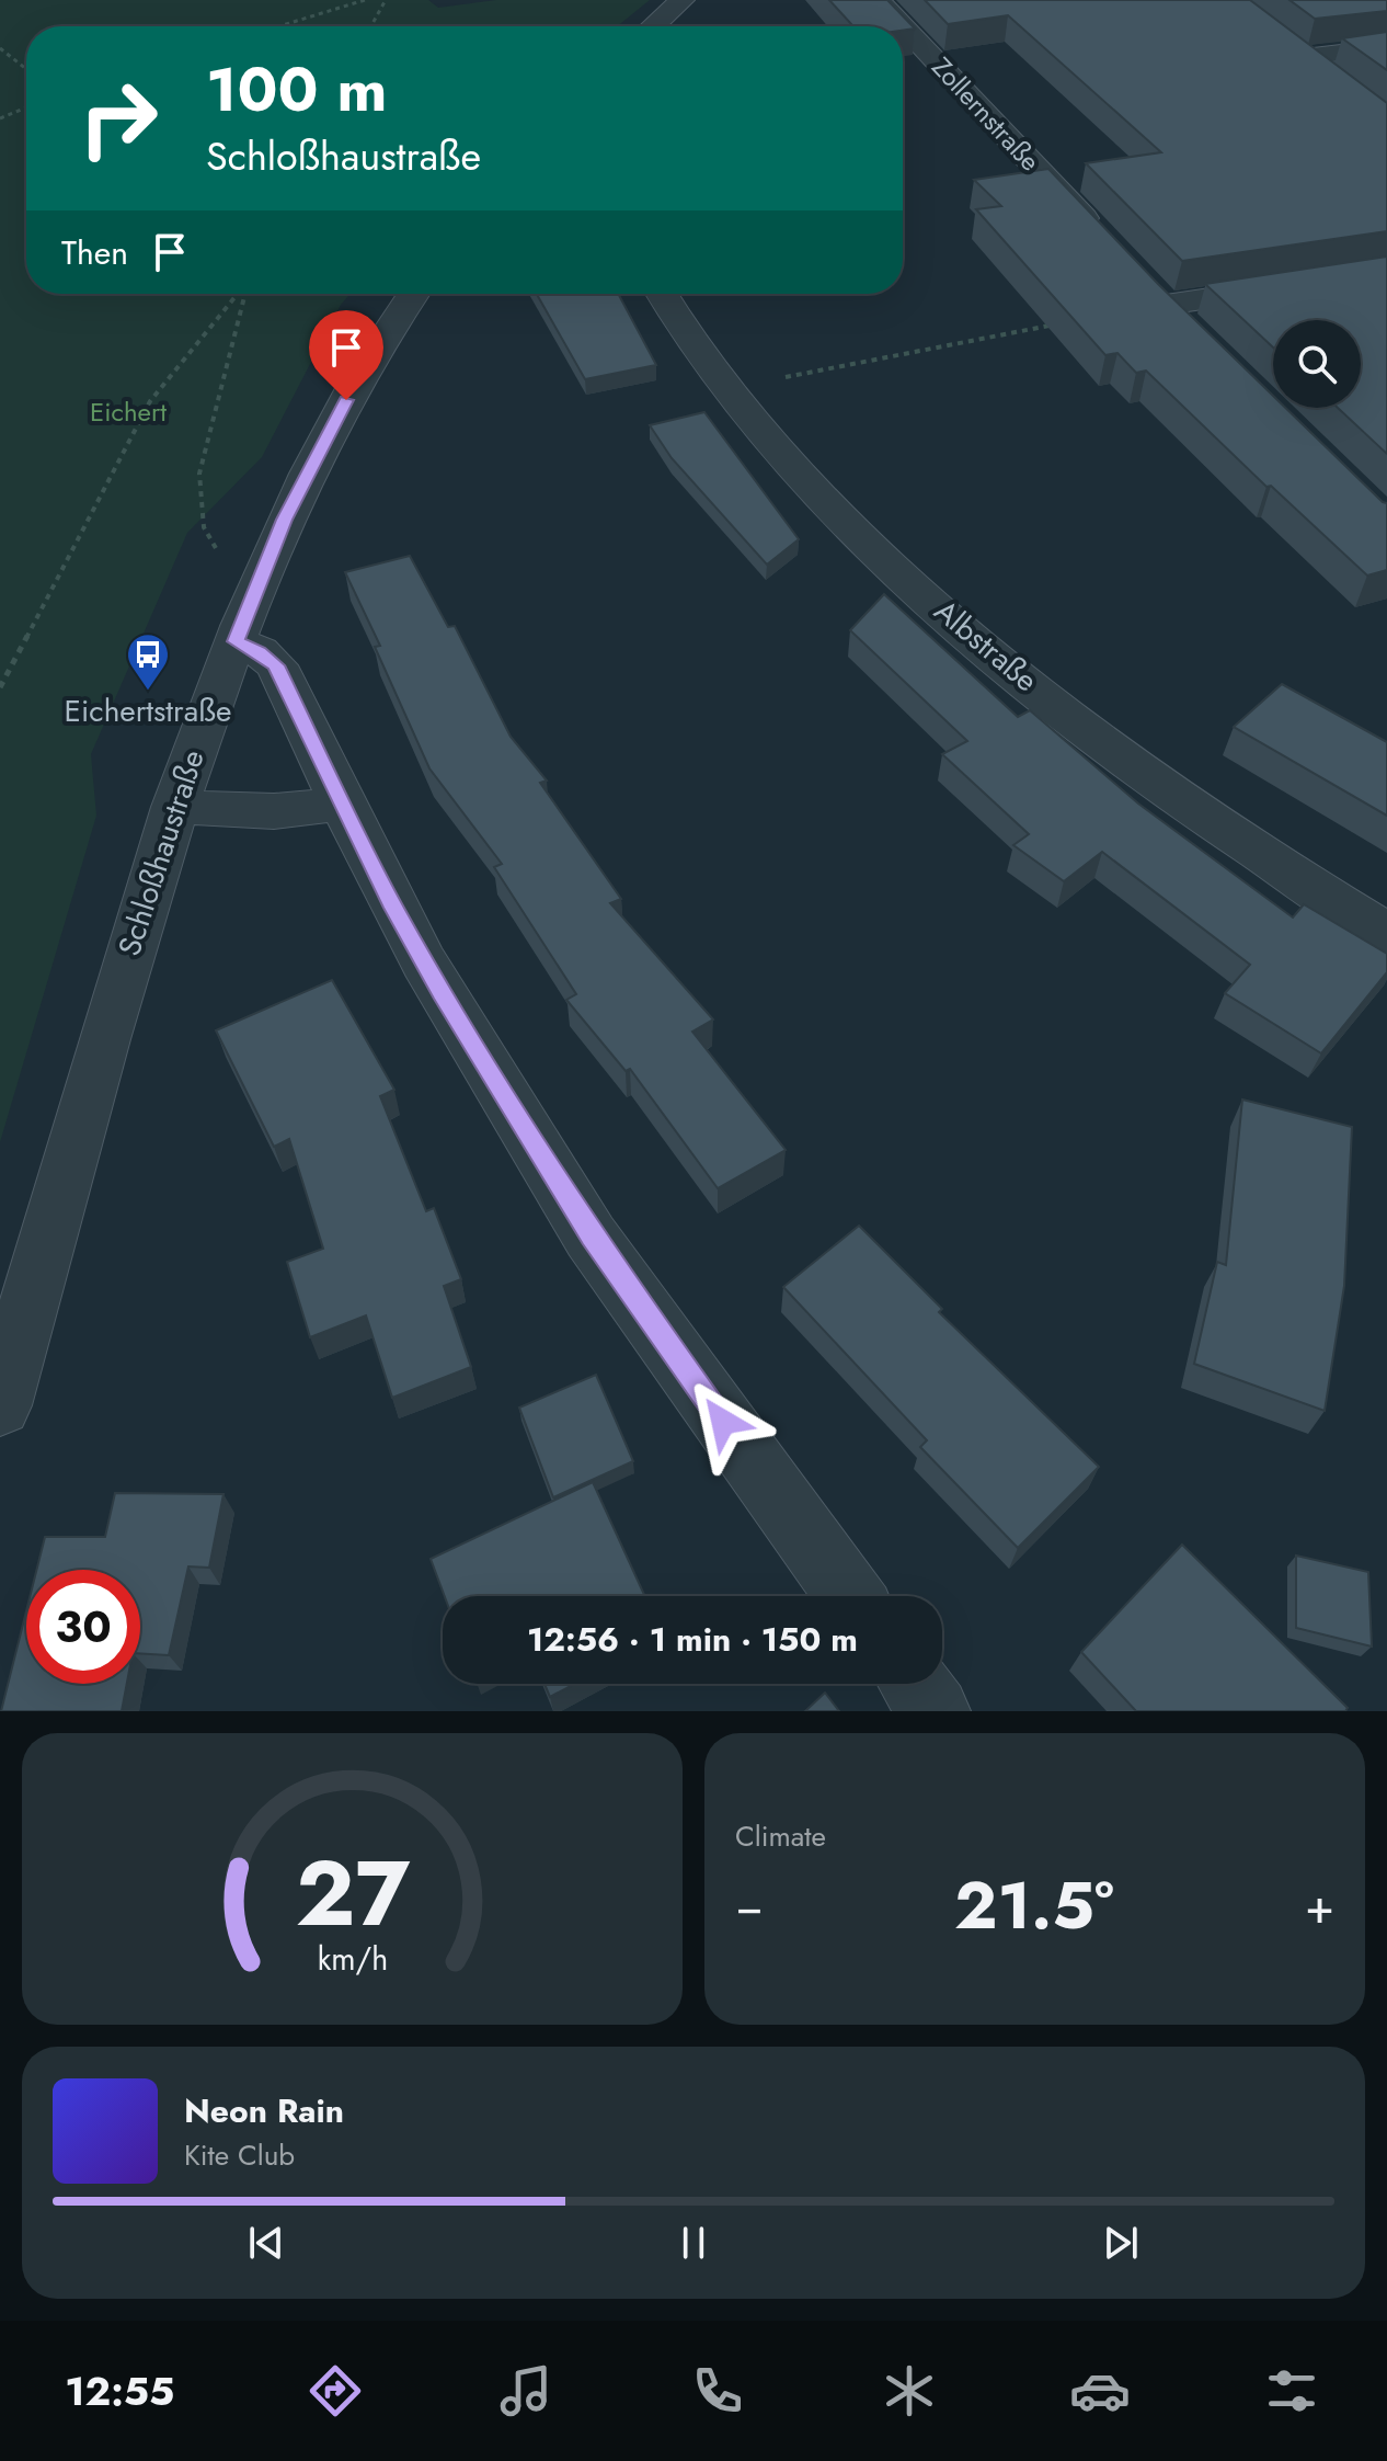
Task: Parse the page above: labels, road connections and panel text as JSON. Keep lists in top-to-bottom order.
{
  "streets": {
    "street": ["Zollernstraße", "Albstraße", "Schloßhaustraße"]
  },
  "parks": ["Eichert"],
  "places": {
    "bus stop": ["Eichertstraße"]
  },
  "page": {
    "turn": ["100 m", "Schloßhaustraße"],
    "then": "Then",
    "limit": "30",
    "trip": "12:56 · 1 min · 150 m",
    "tile": "Climate",
    "heat": ["−", "21.5°", "+"],
    "song": ["Neon Rain", "Kite Club"],
    "tabs": "12:55",
    "gauge": ["27", "km/h"]
  }
}
